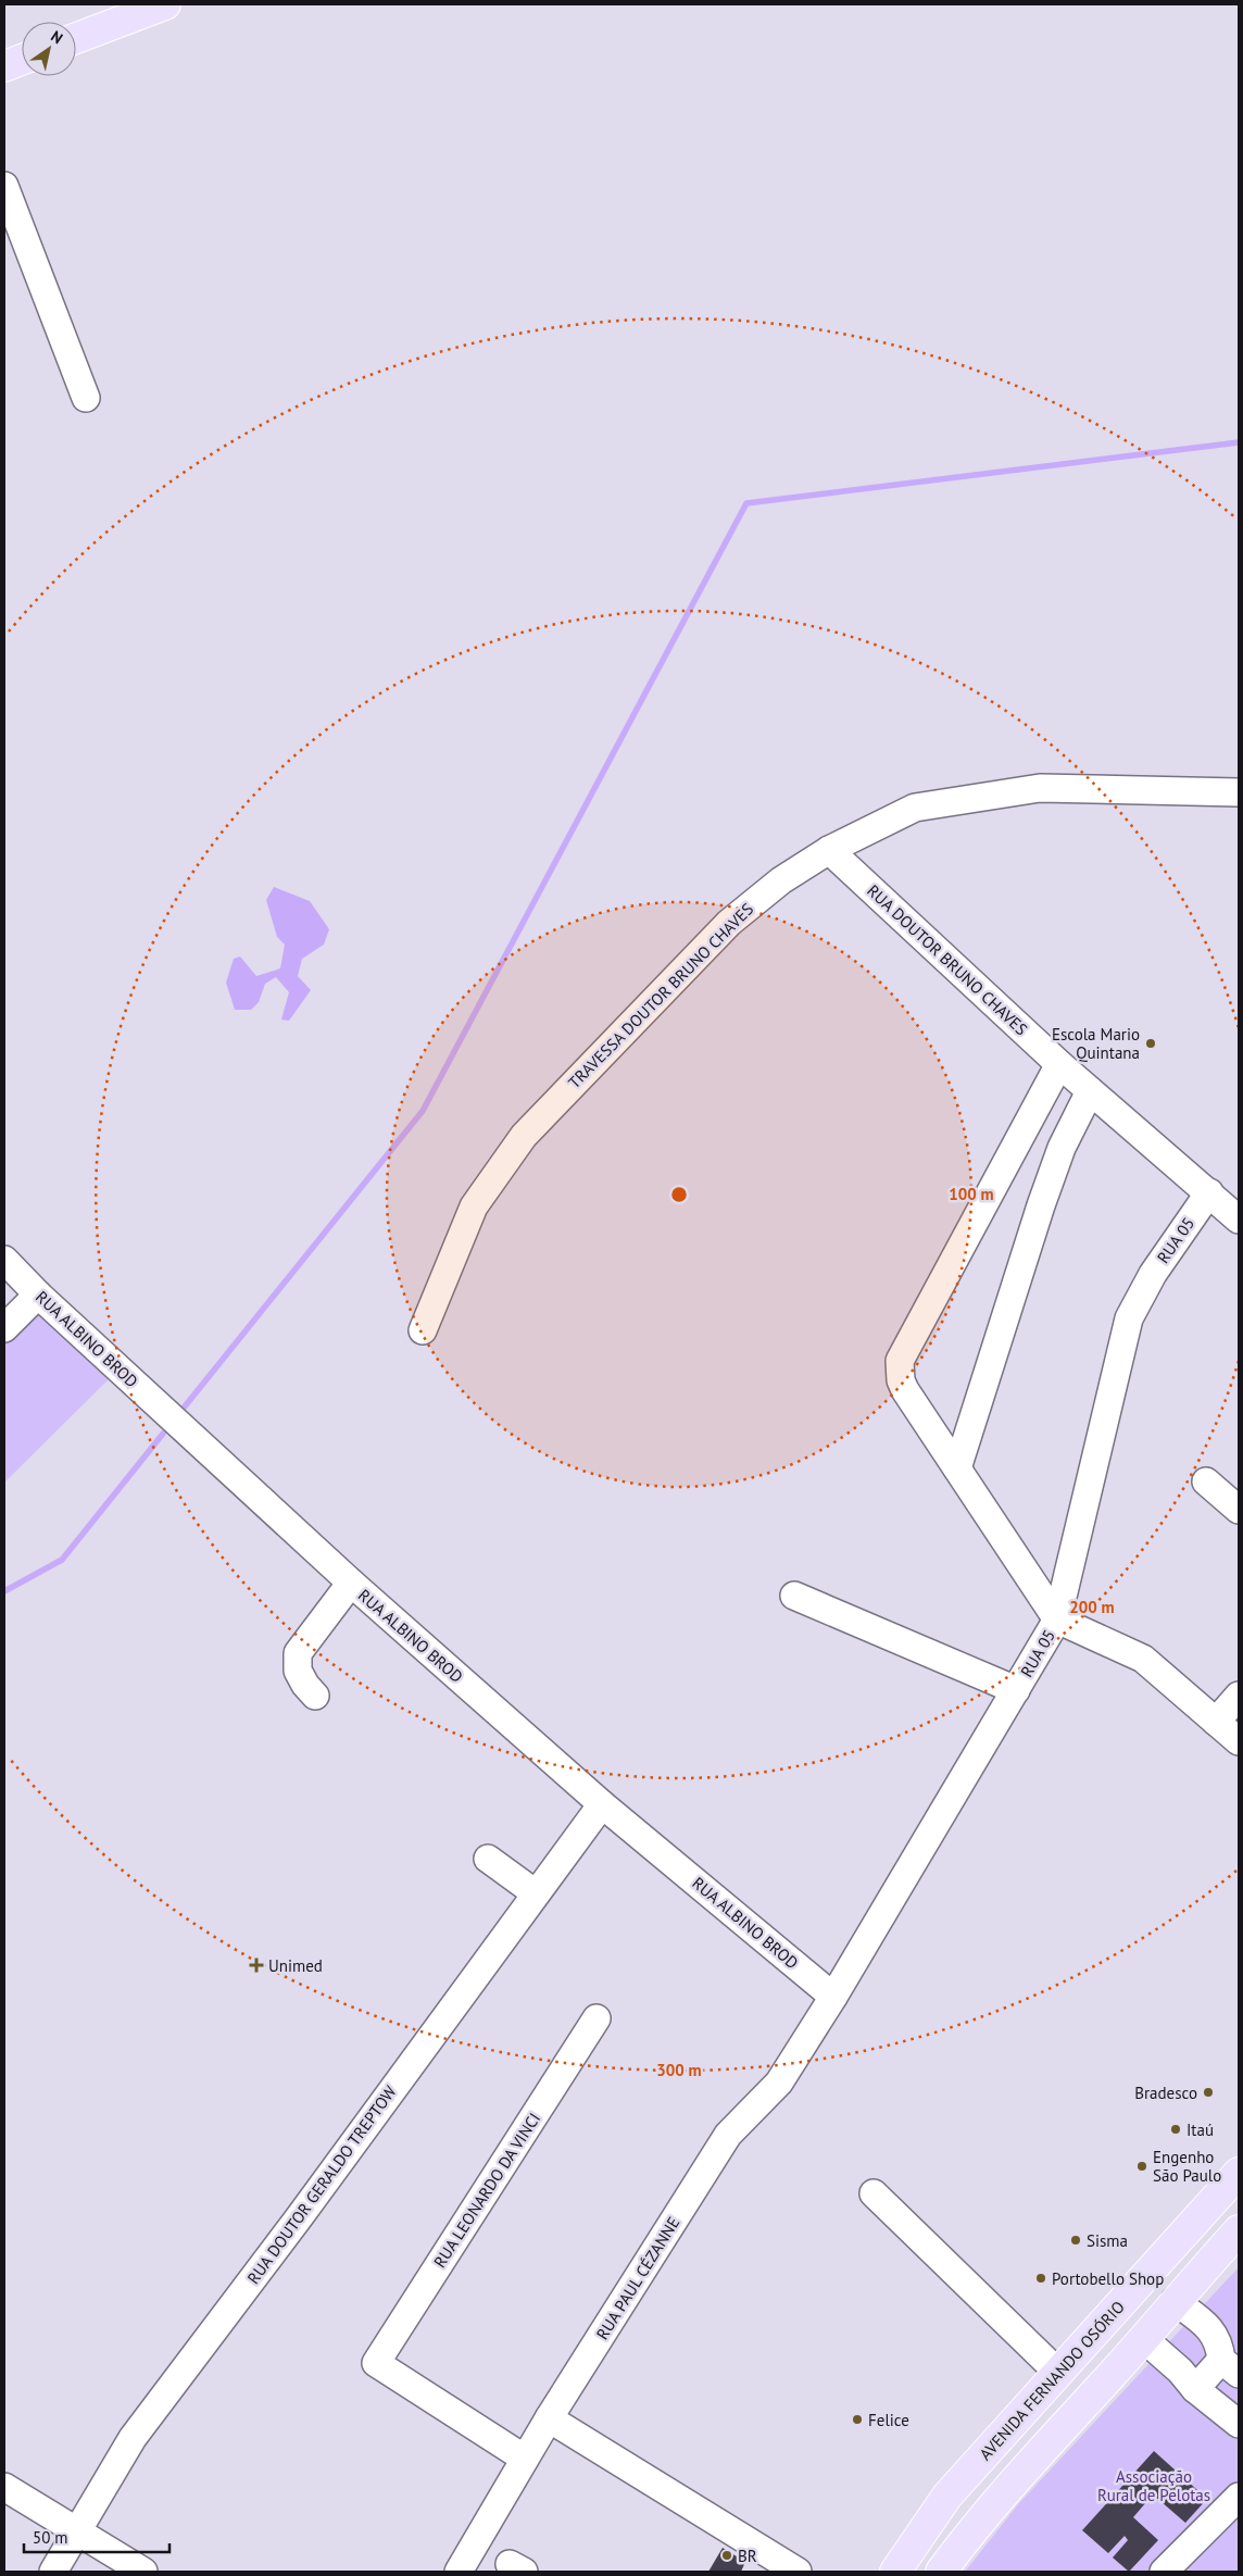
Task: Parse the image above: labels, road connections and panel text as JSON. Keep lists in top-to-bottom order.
{
  "streets": {
    "main road": ["AVENIDA FERNANDO OSÓRIO"],
    "street": [
      "RUA DOUTOR BRUNO CHAVES",
      "TRAVESSA DOUTOR BRUNO CHAVES",
      "RUA 05",
      "RUA ALBINO BROD",
      "RUA DOUTOR GERALDO TREPTOW",
      "RUA LEONARDO DA VINCI",
      "RUA PAUL CÉZANNE"
    ]
  },
  "crossings": [
    ["RUA DOUTOR BRUNO CHAVES", "TRAVESSA DOUTOR BRUNO CHAVES"],
    ["RUA DOUTOR BRUNO CHAVES", "RUA 05"],
    ["RUA 05", "RUA ALBINO BROD"],
    ["RUA 05", "RUA PAUL CÉZANNE"],
    ["RUA ALBINO BROD", "RUA DOUTOR GERALDO TREPTOW"],
    ["RUA ALBINO BROD", "RUA PAUL CÉZANNE"],
    ["RUA LEONARDO DA VINCI", "RUA PAUL CÉZANNE"]
  ],
  "parks": ["Associação Rural de Pelotas"],
  "places": {
    "other": [
      "Escola Mario Quintana",
      "Bradesco",
      "Itaú",
      "Engenho São Paulo",
      "Sisma",
      "Portobello Shop",
      "Felice",
      "BR"
    ],
    "health": ["Unimed"]
  },
  "scale_bar": "50 m",
  "north": "top right",
  "rings": ["100 m", "200 m", "300 m"]
}
